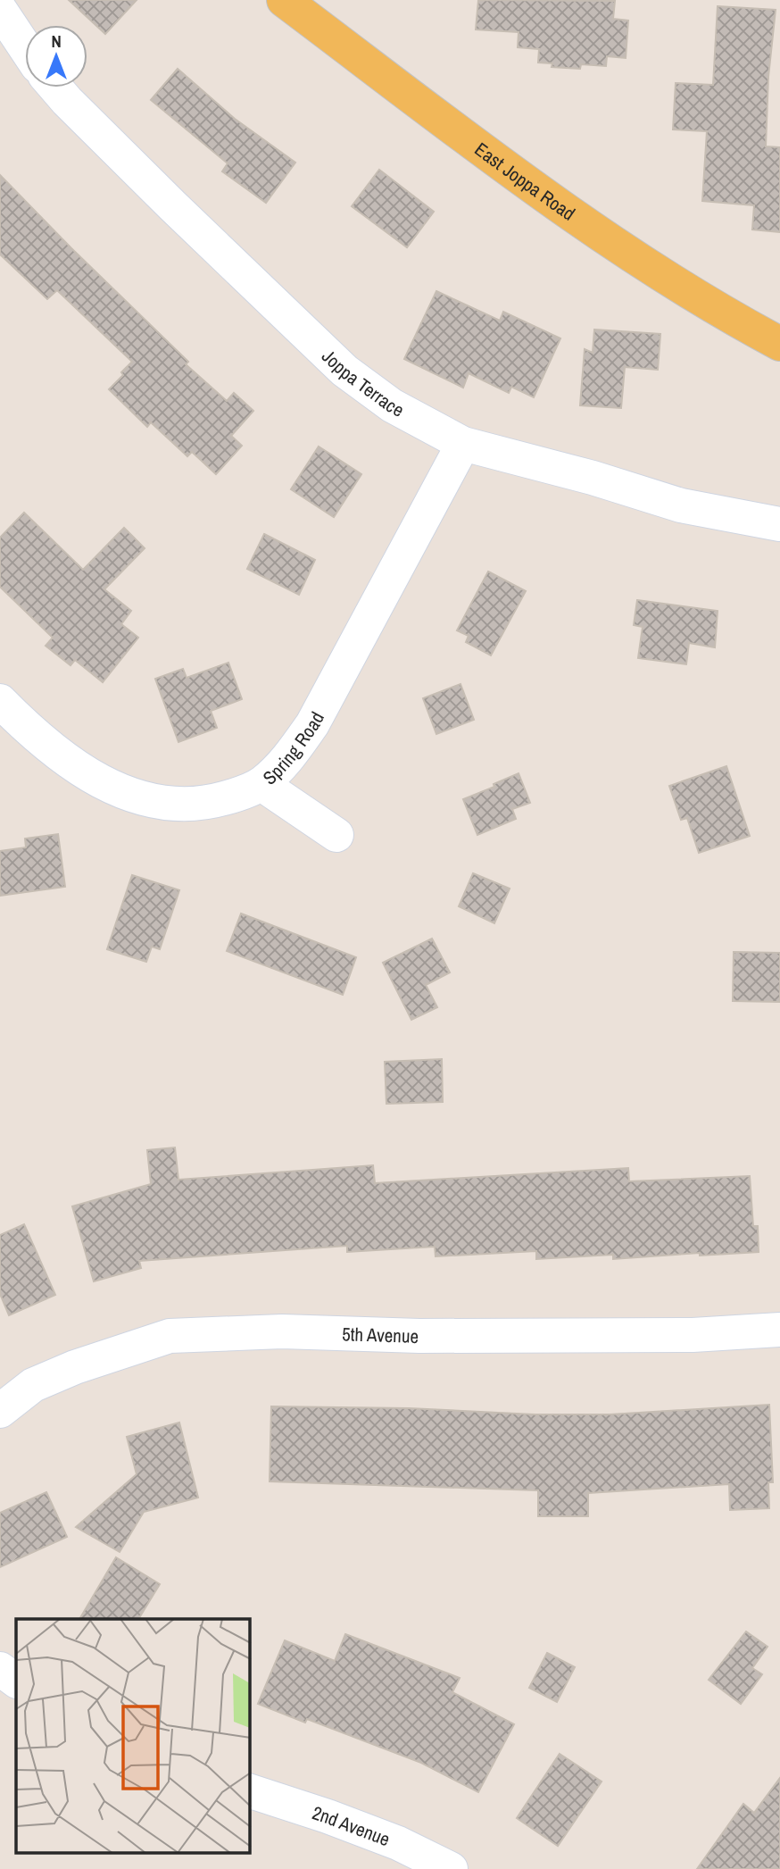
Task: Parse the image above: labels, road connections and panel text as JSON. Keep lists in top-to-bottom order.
{
  "streets": {
    "main road": ["East Joppa Road"],
    "street": [
      "Joppa Terrace",
      "Spring Road",
      "5th Avenue",
      "2nd Avenue"
    ]
  },
  "crossings": [
    ["Joppa Terrace", "Spring Road"]
  ],
  "north": "top"
}
